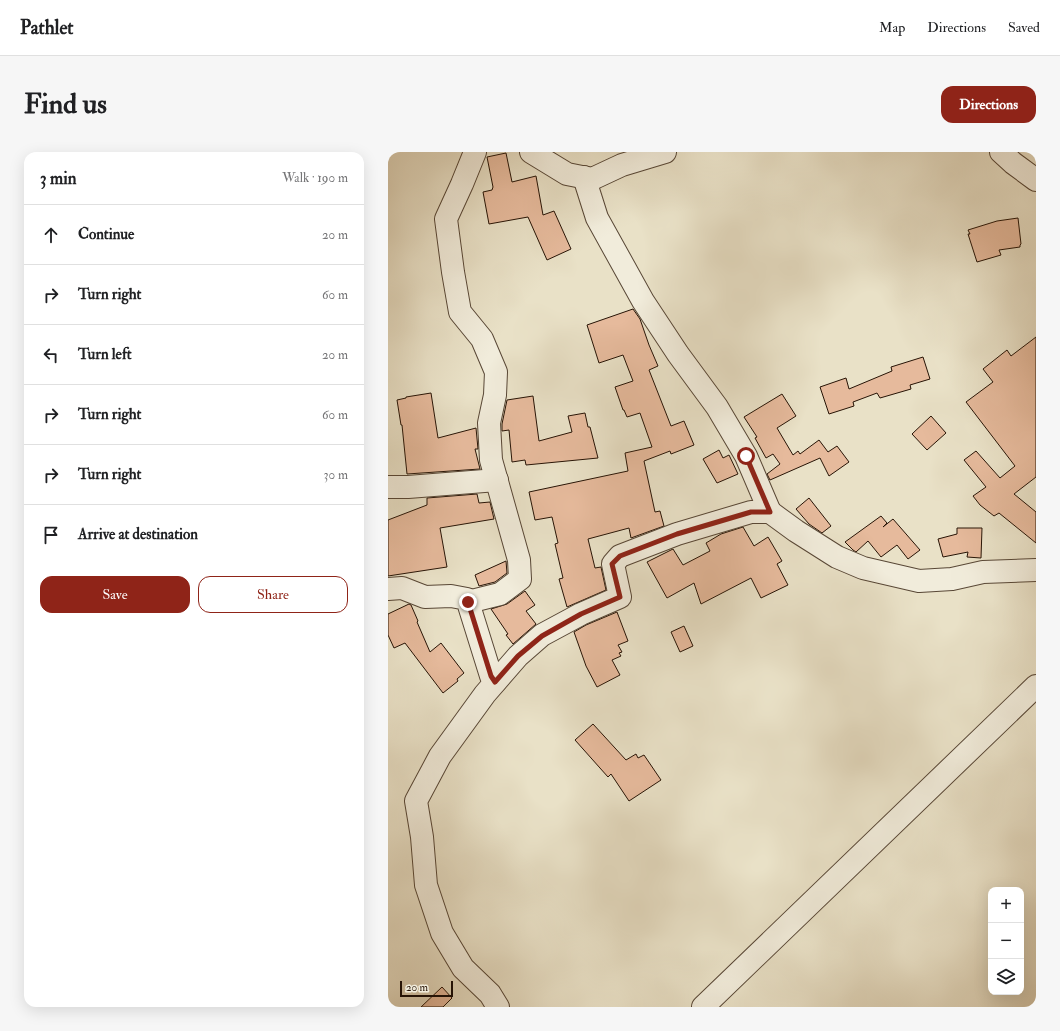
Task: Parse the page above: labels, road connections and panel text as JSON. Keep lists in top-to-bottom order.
{
  "scale_bar": "20 m",
  "page": {
    "header": "Pathlet",
    "nav": ["Map", "Directions", "Saved"],
    "buttons": [
      "Directions",
      ["Save", "Share"]
    ],
    "title": "Find us",
    "heading": ["3 min", "Walk · 190 m"],
    "list": [
      ["Continue", "20 m"],
      ["Turn right", "60 m"],
      ["Turn left", "20 m"],
      ["Turn right", "60 m"],
      ["Turn right", "30 m"],
      "Arrive at destination"
    ],
    "map_buttons": ["+", "−"],
    "scale": "20 m"
  }
}
